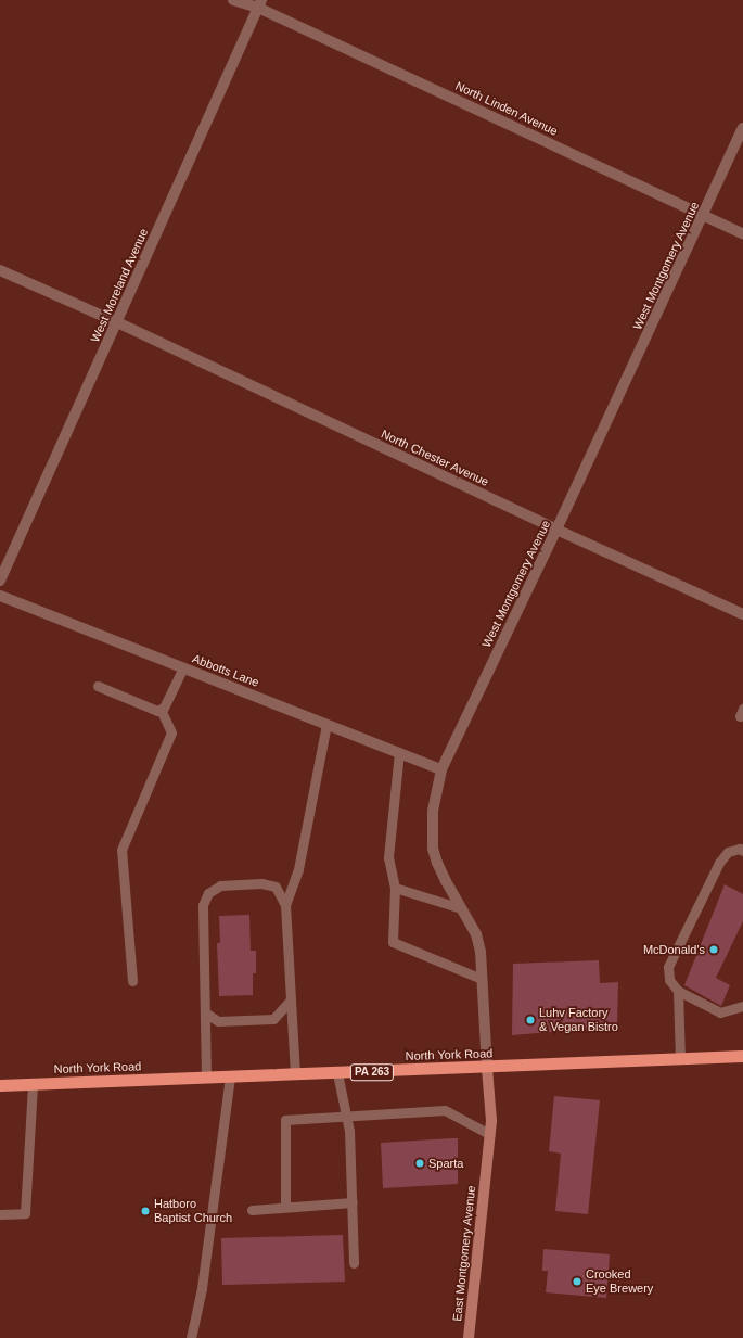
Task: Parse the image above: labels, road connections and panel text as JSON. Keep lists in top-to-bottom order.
{
  "streets": {
    "highway": ["North York Road", "PA 263"],
    "main road": ["East Montgomery Avenue"],
    "street": [
      "North Linden Avenue",
      "West Montgomery Avenue",
      "West Moreland Avenue",
      "North Chester Avenue",
      "Abbotts Lane"
    ]
  },
  "crossings": [
    ["North Linden Avenue", "West Montgomery Avenue"],
    ["North Linden Avenue", "West Moreland Avenue"],
    ["West Montgomery Avenue", "North Chester Avenue"],
    ["West Montgomery Avenue", "Abbotts Lane"],
    ["West Montgomery Avenue", "North York Road"],
    ["West Montgomery Avenue", "East Montgomery Avenue"],
    ["West Moreland Avenue", "North Chester Avenue"],
    ["North York Road", "East Montgomery Avenue"]
  ],
  "places": [
    "McDonald's",
    "Luhv Factory & Vegan Bistro",
    "Sparta",
    "Hatboro Baptist Church",
    "Crooked Eye Brewery"
  ]
}
